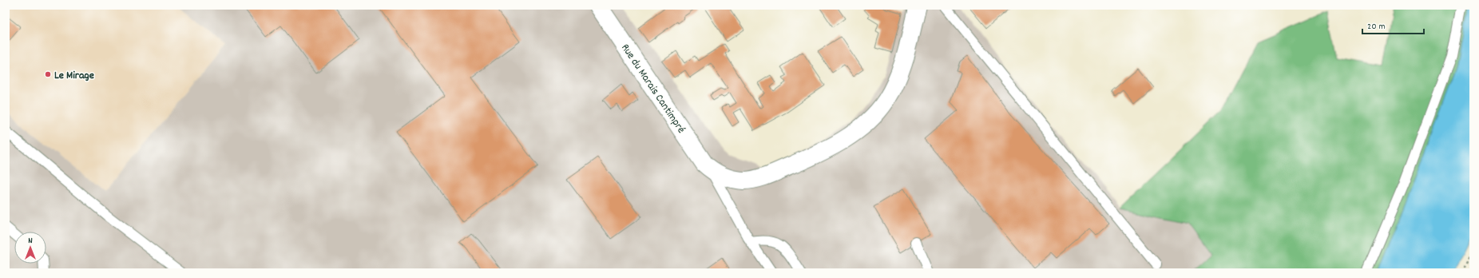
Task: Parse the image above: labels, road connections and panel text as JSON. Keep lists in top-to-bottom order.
{
  "streets": {
    "street": ["Rue du Marais Cantimpré"]
  },
  "places": ["Le Mirage"],
  "scale_bar": "20 m",
  "north": "top"
}
